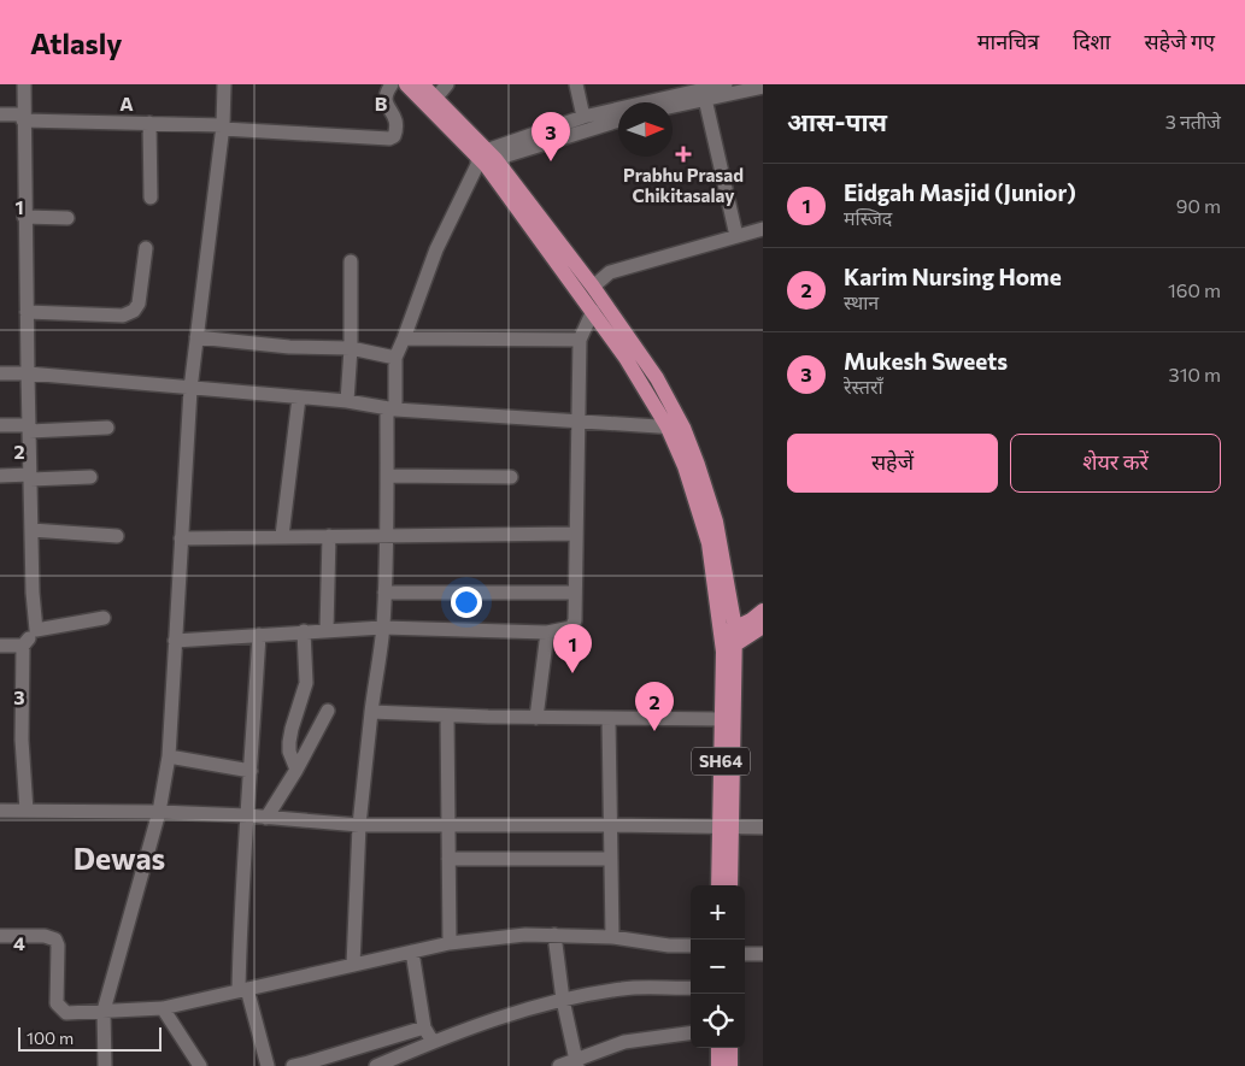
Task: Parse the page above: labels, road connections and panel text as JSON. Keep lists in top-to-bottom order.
{
  "streets": {
    "main road": ["SH64"]
  },
  "districts": ["Dewas"],
  "places": {
    "health": ["Prabhu Prasad Chikitasalay"]
  },
  "scale_bar": "100 m",
  "north": "right",
  "page": {
    "header": "Atlasly",
    "nav": ["मानचित्र", "दिशा", "सहेजे गए"],
    "heading": ["आस-पास", "3 नतीजे"],
    "pins": ["3", "1", "2"],
    "list": [
      {
        "mark": "1",
        "name": "Eidgah Masjid (Junior)",
        "note": "मस्जिद",
        "value": "90 m"
      },
      {
        "mark": "2",
        "name": "Karim Nursing Home",
        "note": "स्थान",
        "value": "160 m"
      },
      {
        "mark": "3",
        "name": "Mukesh Sweets",
        "note": "रेस्तराँ",
        "value": "310 m"
      }
    ],
    "buttons": ["सहेजें", "शेयर करें"],
    "map_buttons": ["+", "−"],
    "scale": "100 m"
  },
  "grid": {
    "columns": ["A", "B"],
    "rows": [
      "1",
      "2",
      "3",
      "4"
    ]
  }
}
